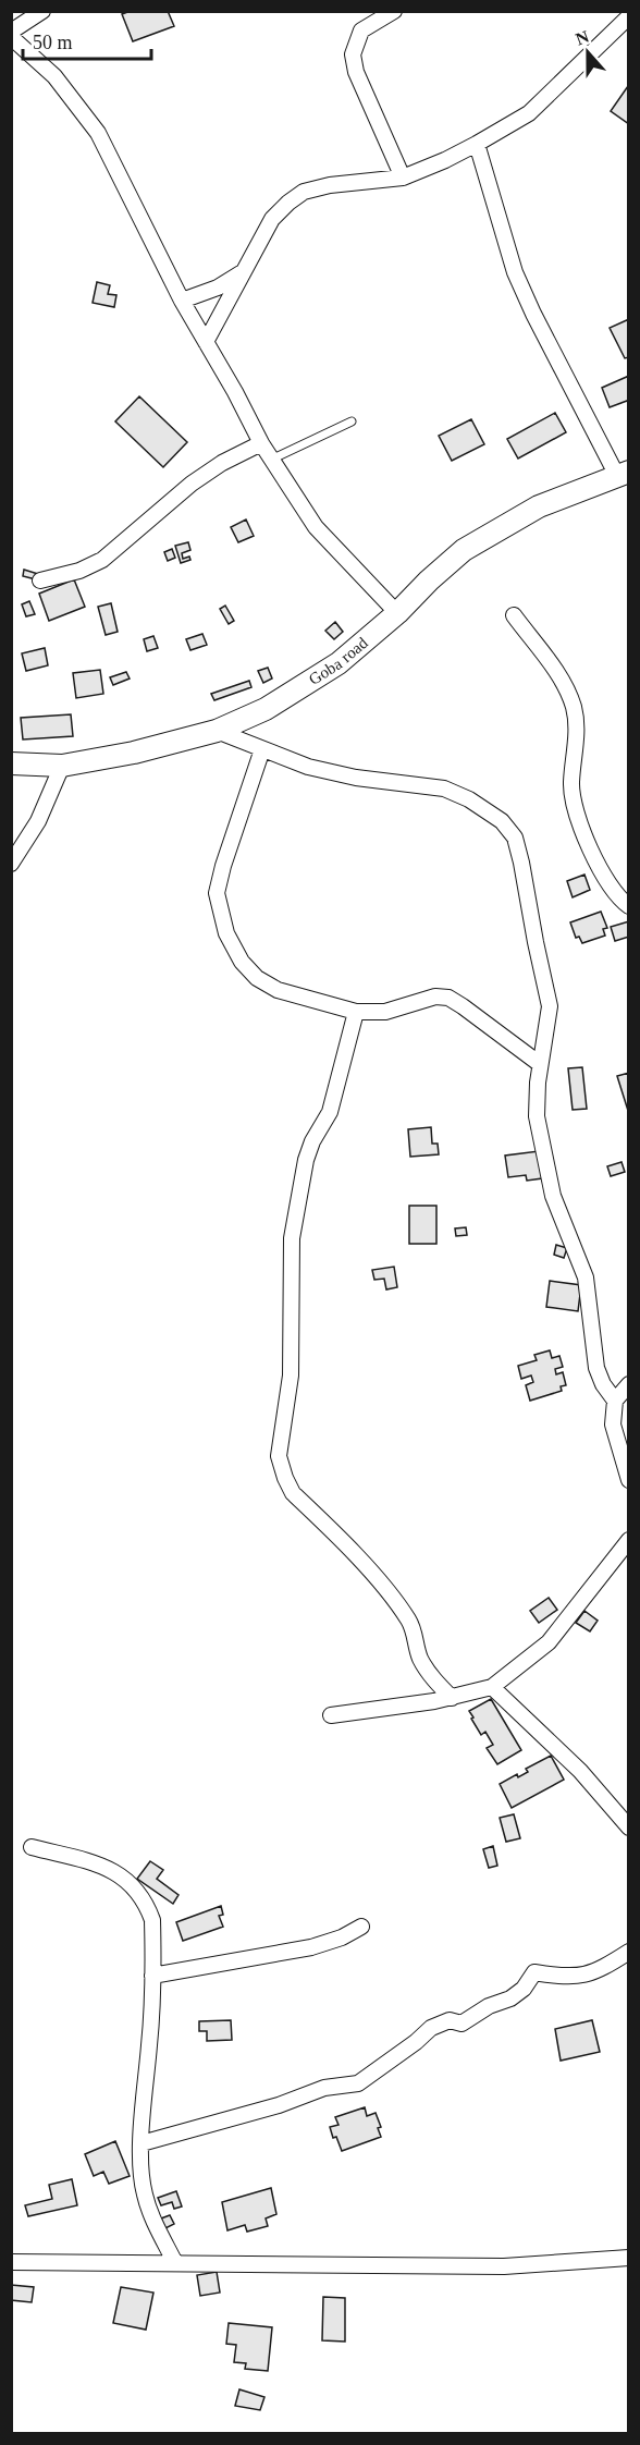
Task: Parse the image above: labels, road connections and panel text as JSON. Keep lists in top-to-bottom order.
{
  "streets": {
    "street": ["Goba road"]
  },
  "scale_bar": "50 m",
  "north": "top"
}
